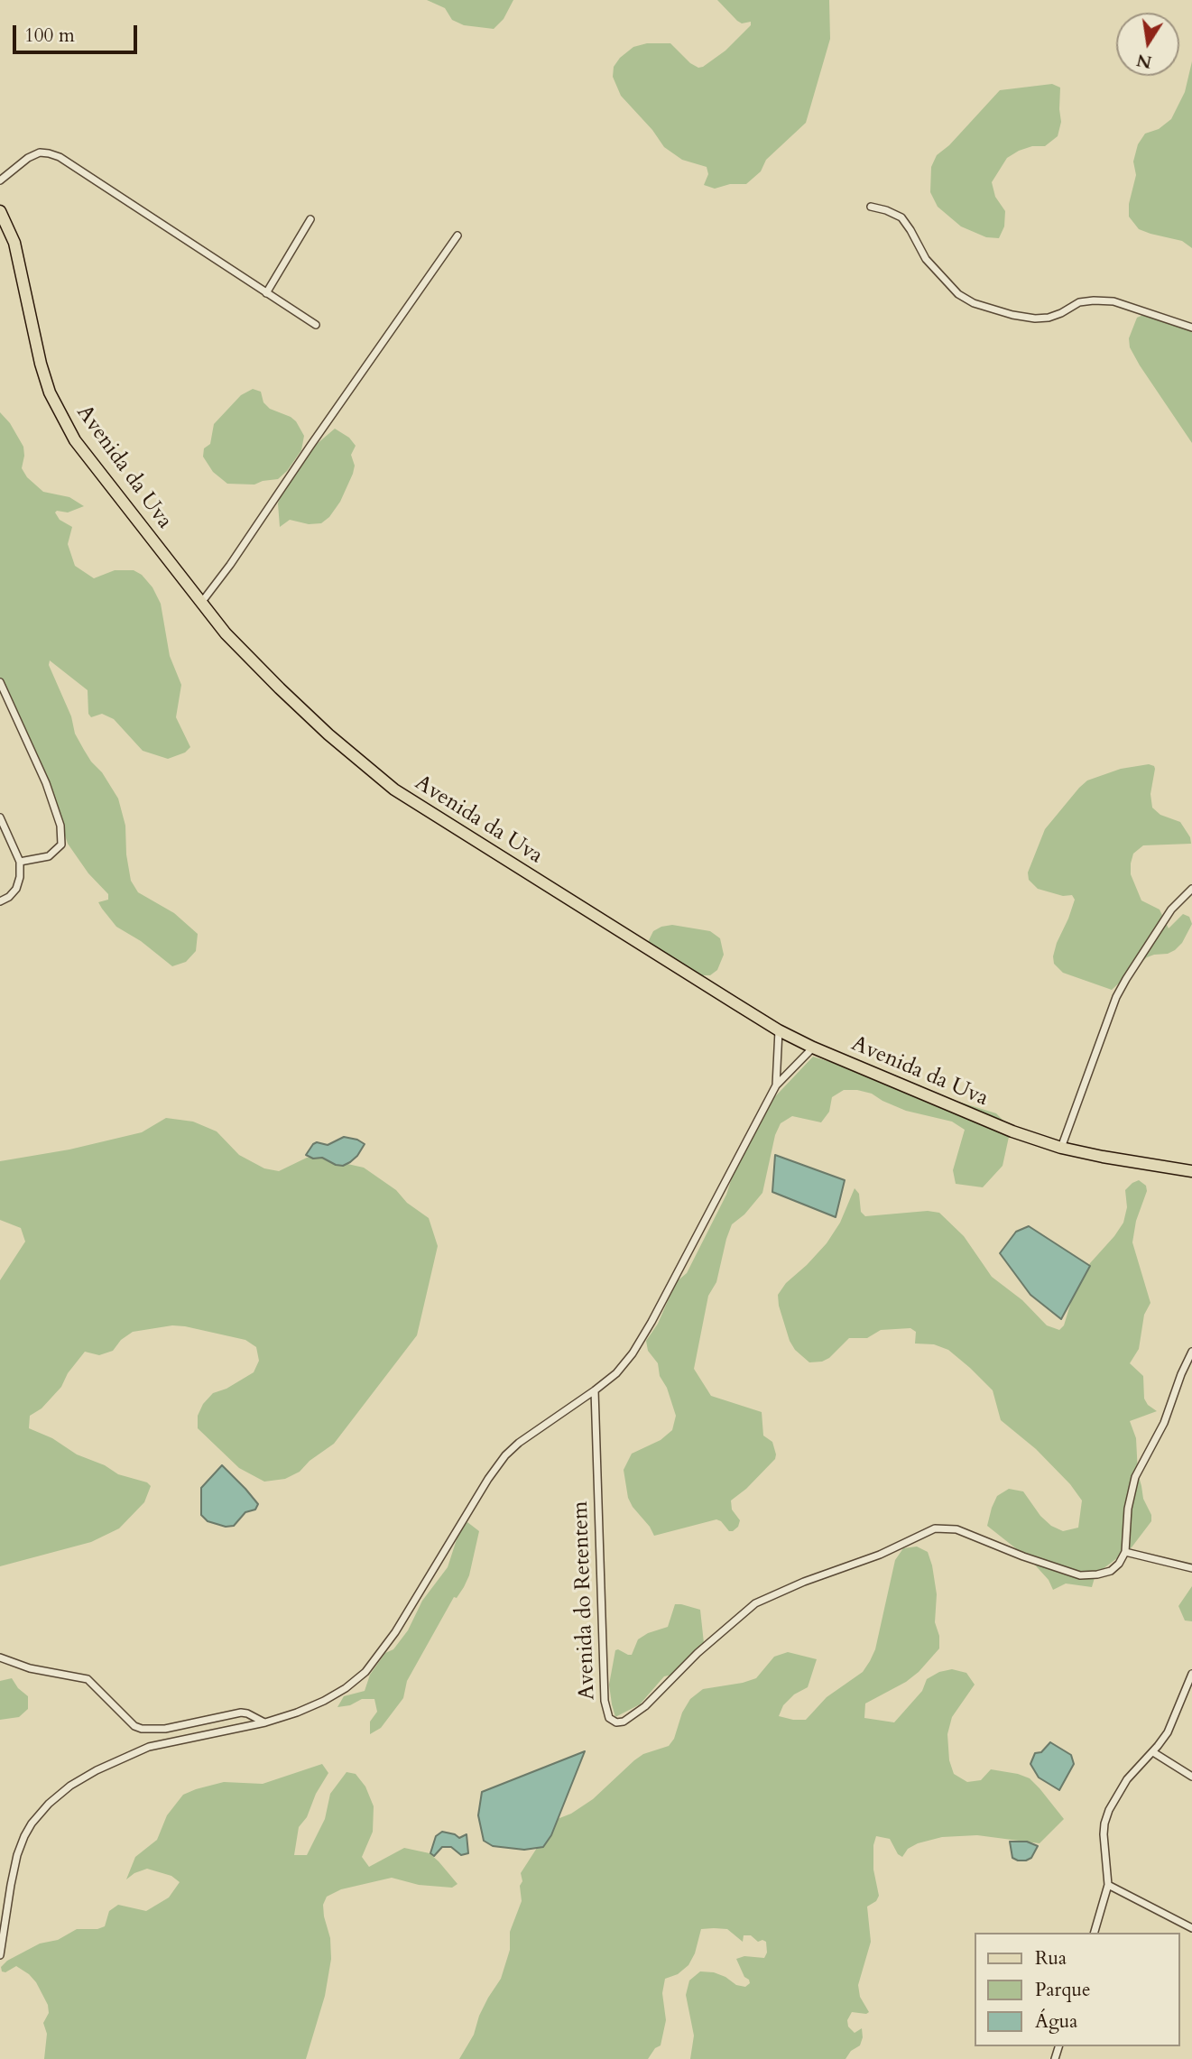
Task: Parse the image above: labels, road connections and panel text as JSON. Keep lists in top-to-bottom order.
{
  "streets": {
    "main road": ["Avenida da Uva"],
    "street": ["Avenida do Retentem"]
  },
  "legend": ["Rua", "Parque", "Água"],
  "scale_bar": "100 m",
  "north": "bottom"
}
